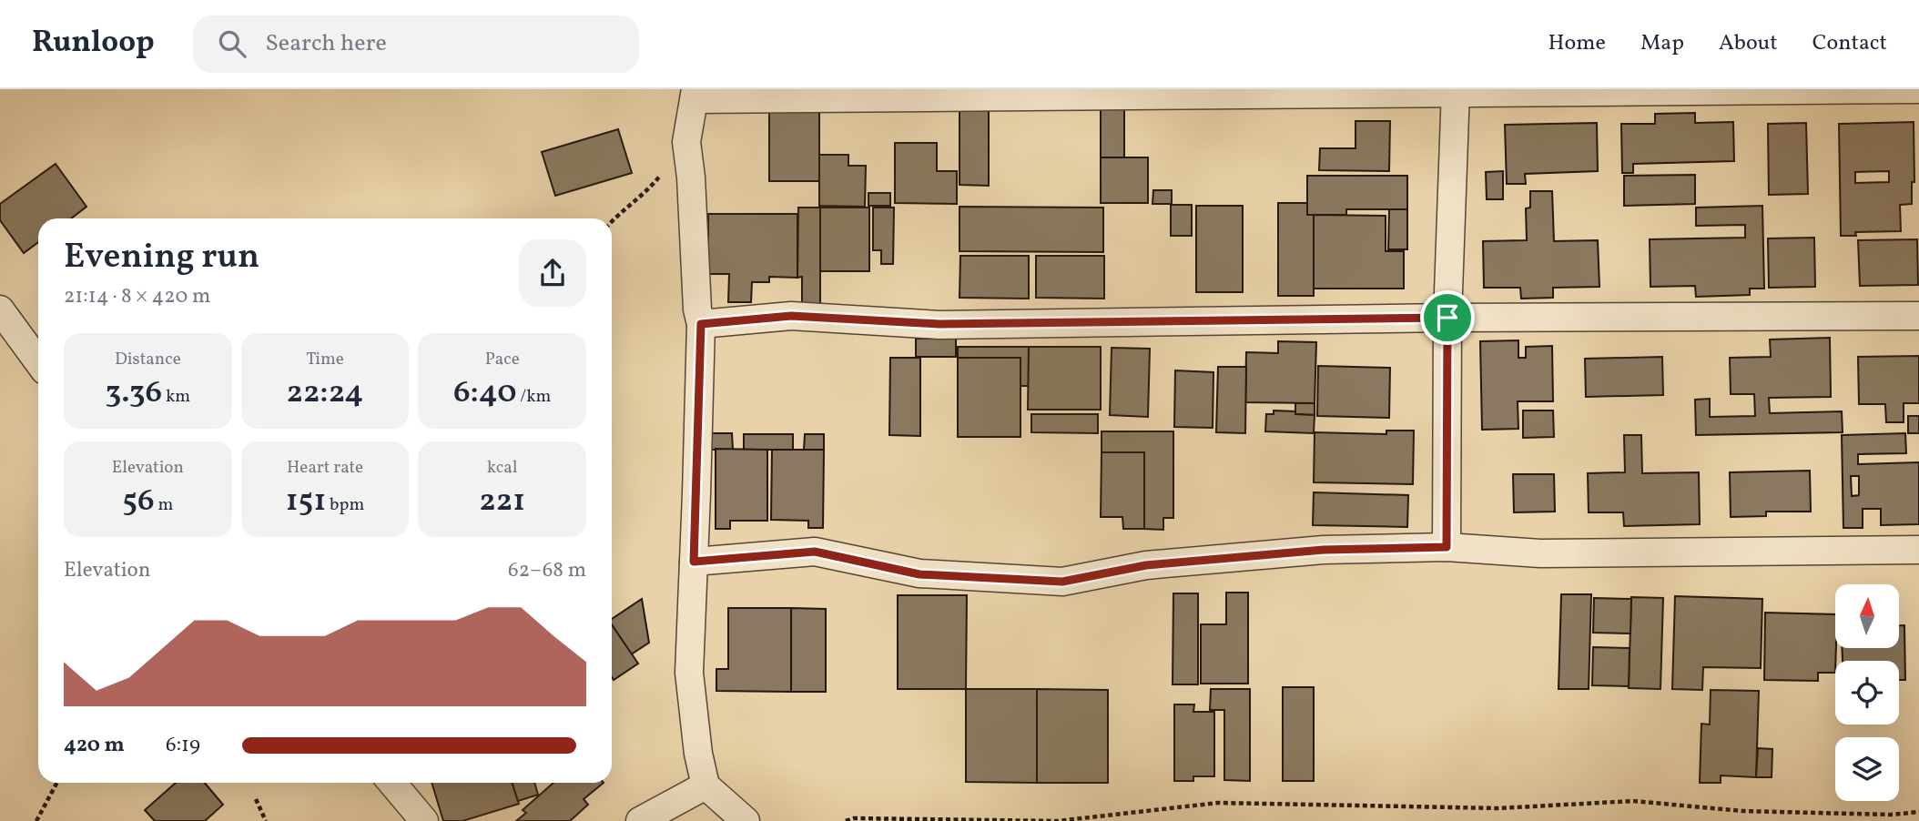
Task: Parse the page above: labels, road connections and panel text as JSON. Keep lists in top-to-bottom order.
{
  "north": "top",
  "page": {
    "header": "Runloop",
    "search": "Search here",
    "nav": [
      "Home",
      "Map",
      "About",
      "Contact"
    ],
    "heading": ["Evening run", "21:14 · 8 × 420 m"],
    "stats": [
      ["Distance", "3.36 km"],
      ["Time", "22:24"],
      ["Pace", "6:40 /km"],
      ["Elevation", "56 m"],
      ["Heart rate", "151 bpm"],
      ["kcal", "221"]
    ],
    "chart": ["Elevation", "62–68 m"],
    "list": [
      {
        "name": "420 m",
        "note": "6:19"
      }
    ]
  }
}
